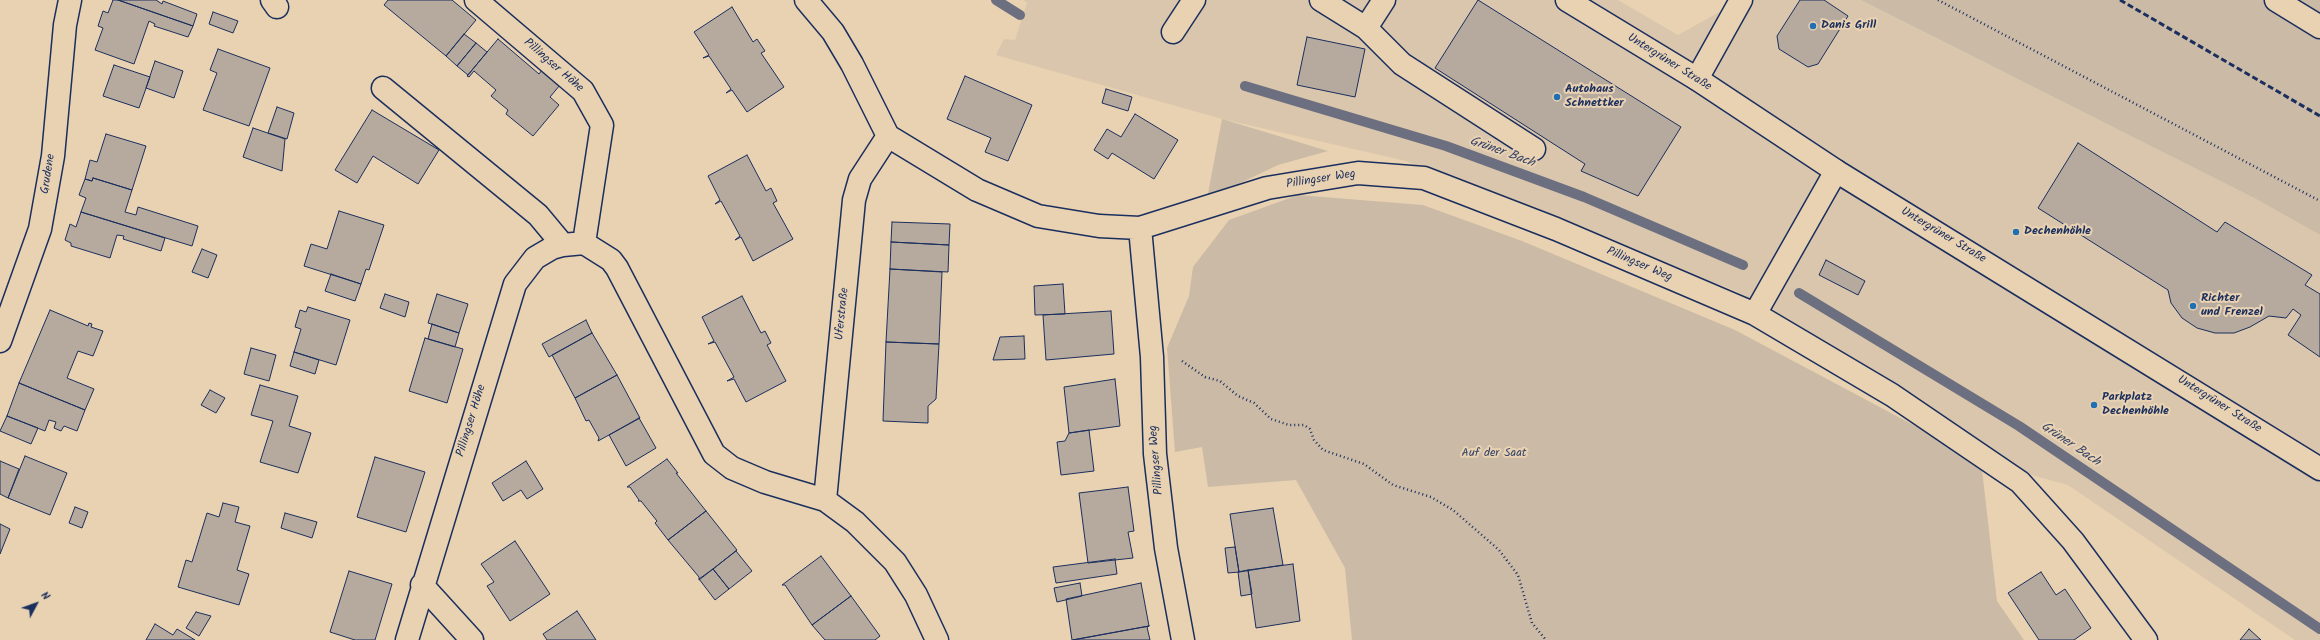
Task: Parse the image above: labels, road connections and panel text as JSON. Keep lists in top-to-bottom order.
{
  "streets": {
    "street": [
      "Untergrüner Straße",
      "Pillingser Höhe",
      "Grudene",
      "Pillingser Weg",
      "Uferstraße"
    ]
  },
  "water": ["Grüner Bach"],
  "parks": ["Auf der Saat"],
  "places": [
    "Danis Grill",
    "Autohaus Schnettker",
    "Dechenhöhle",
    "Richter und Frenzel",
    "Parkplatz Dechenhöhle"
  ],
  "north": "top right"
}
